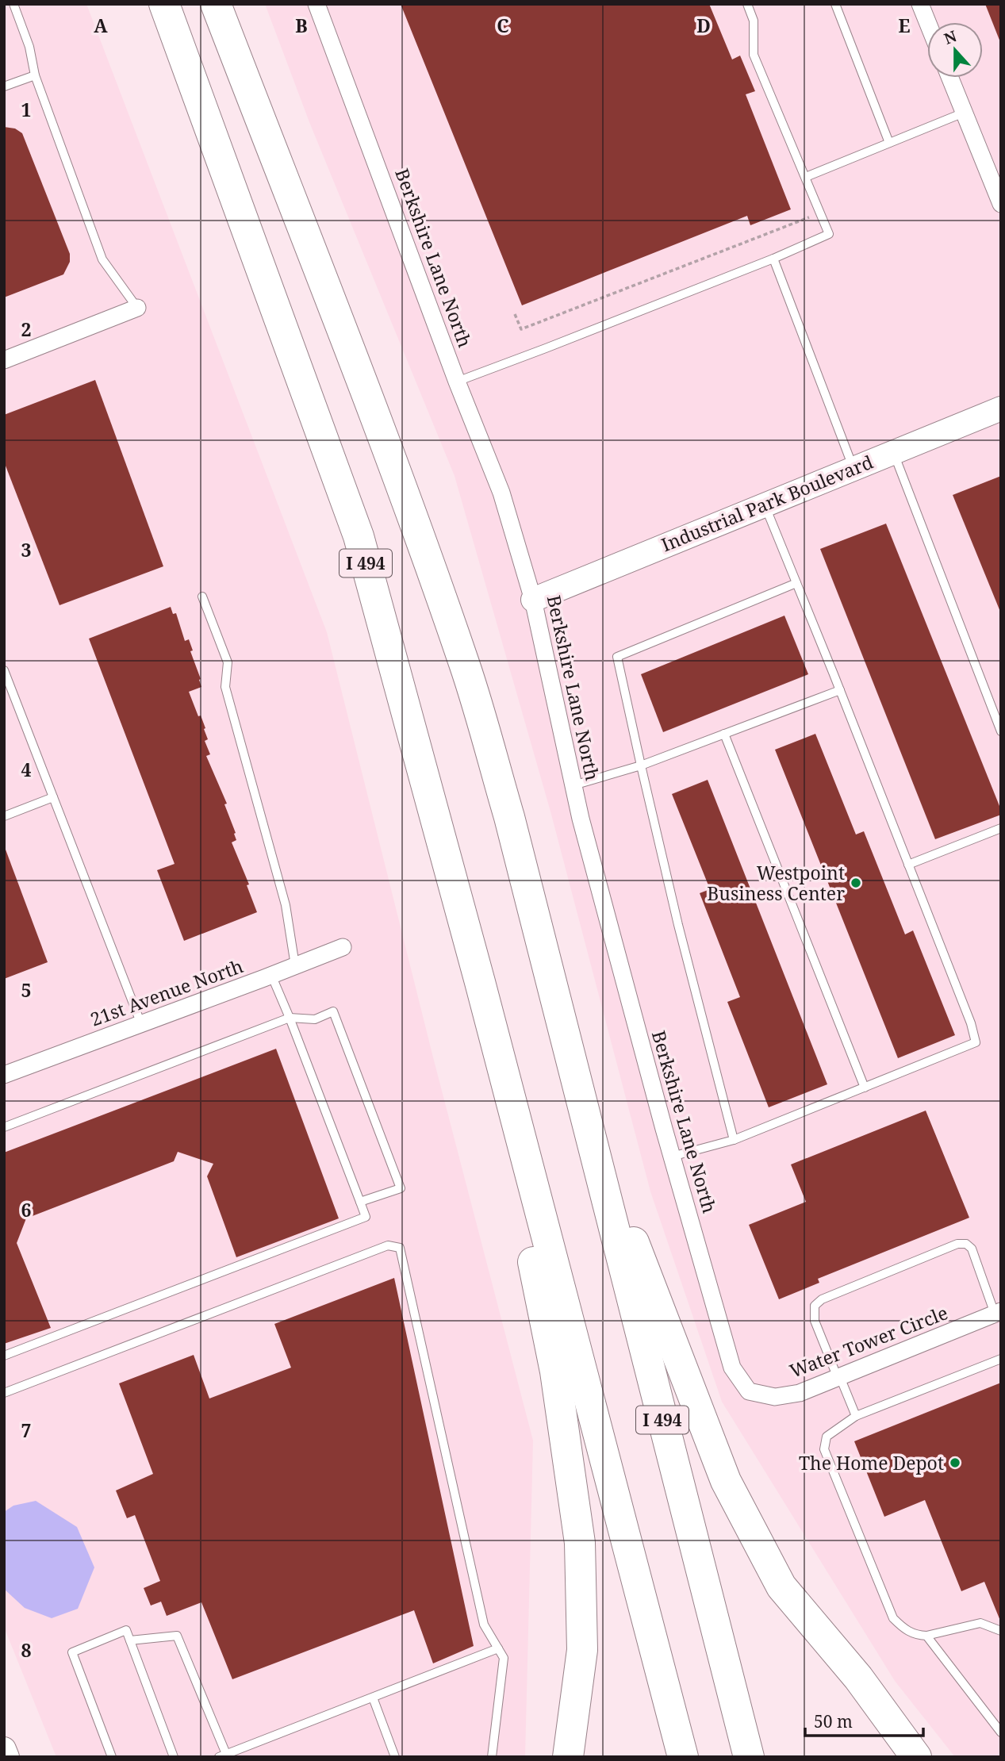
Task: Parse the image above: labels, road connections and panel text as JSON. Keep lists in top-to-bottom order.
{
  "streets": {
    "highway": ["I 494"],
    "street": [
      "Berkshire Lane North",
      "Industrial Park Boulevard",
      "21st Avenue North",
      "Water Tower Circle"
    ]
  },
  "crossings": [
    ["Berkshire Lane North", "Industrial Park Boulevard"],
    ["Berkshire Lane North", "Water Tower Circle"]
  ],
  "places": ["Westpoint Business Center", "The Home Depot"],
  "scale_bar": "50 m",
  "north": "top",
  "grid": {
    "columns": [
      "A",
      "B",
      "C",
      "D",
      "E"
    ],
    "rows": [
      "1",
      "2",
      "3",
      "4",
      "5",
      "6",
      "7",
      "8"
    ]
  }
}
